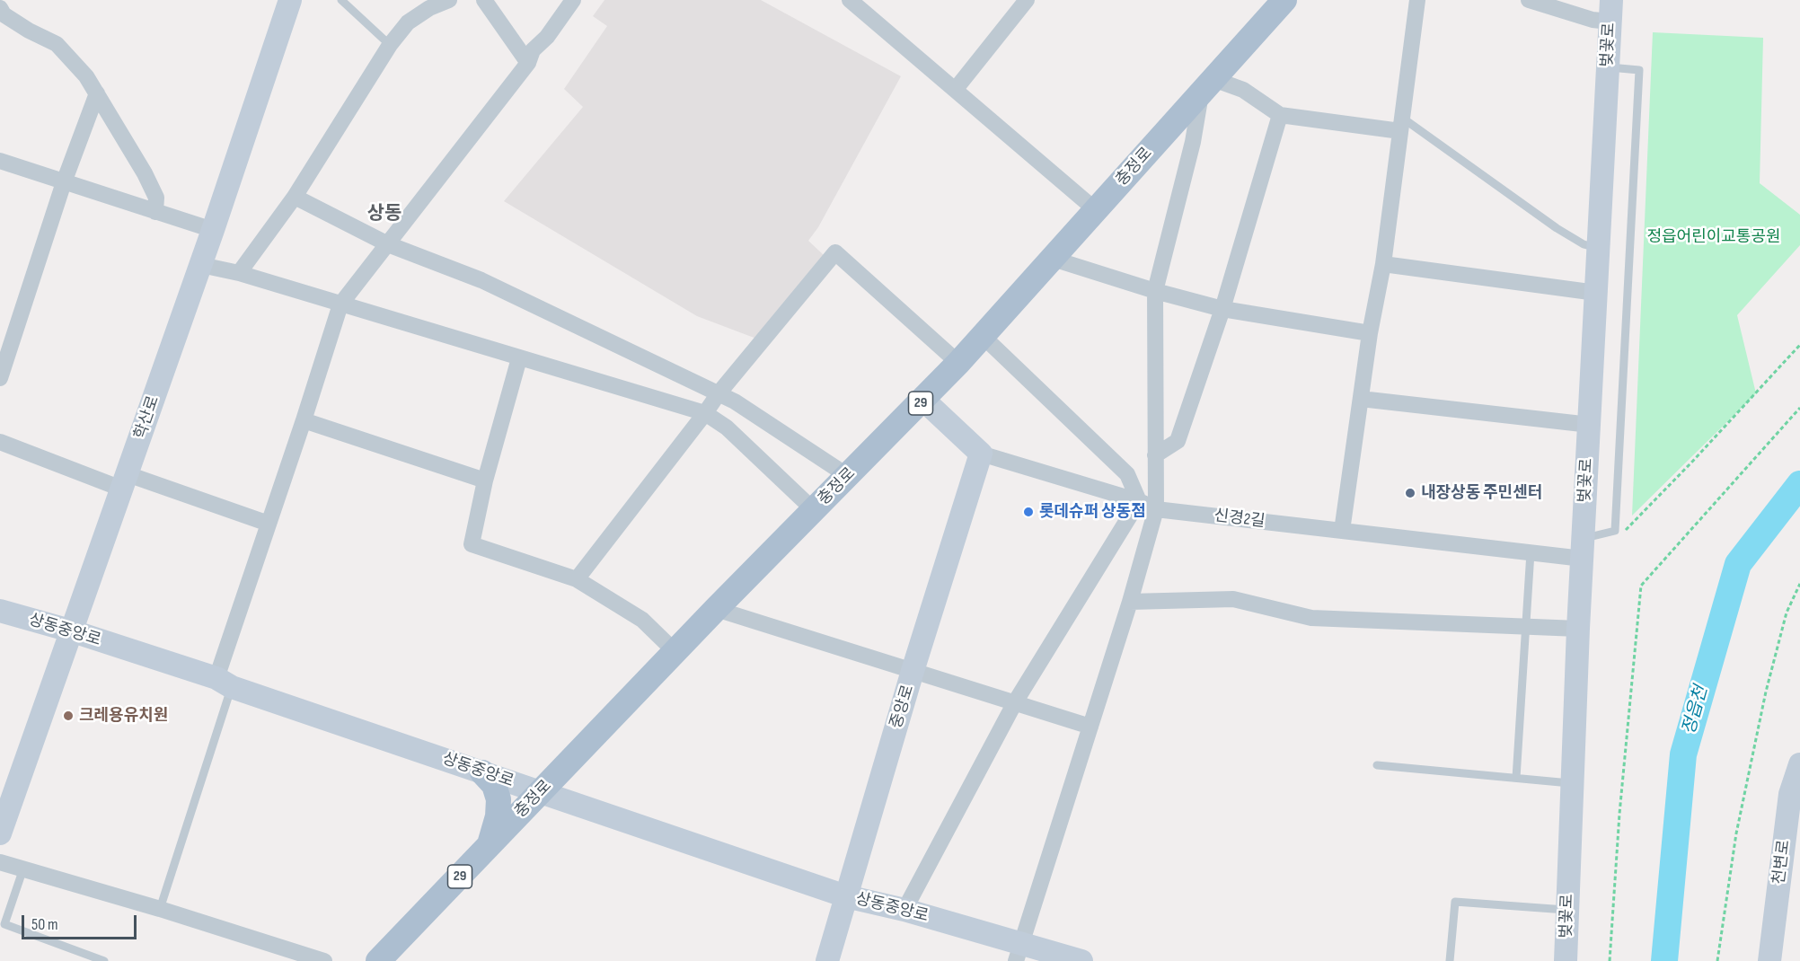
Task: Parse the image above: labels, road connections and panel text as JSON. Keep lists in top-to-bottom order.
{
  "streets": {
    "main road": ["충정로", "29"],
    "street": [
      "벚꽃로",
      "학산로",
      "신경2길",
      "상동중앙로",
      "중앙로",
      "천변로"
    ]
  },
  "crossings": [
    ["벚꽃로", "신경2길"],
    ["충정로", "신경2길"],
    ["충정로", "상동중앙로"],
    ["학산로", "상동중앙로"],
    ["신경2길", "중앙로"],
    ["상동중앙로", "중앙로"]
  ],
  "districts": ["상동"],
  "water": ["정읍천"],
  "parks": ["정읍어린이교통공원"],
  "places": ["내장상동 주민센터", "롯데슈퍼 상동점", "크레용유치원"],
  "scale_bar": "50 m"
}
